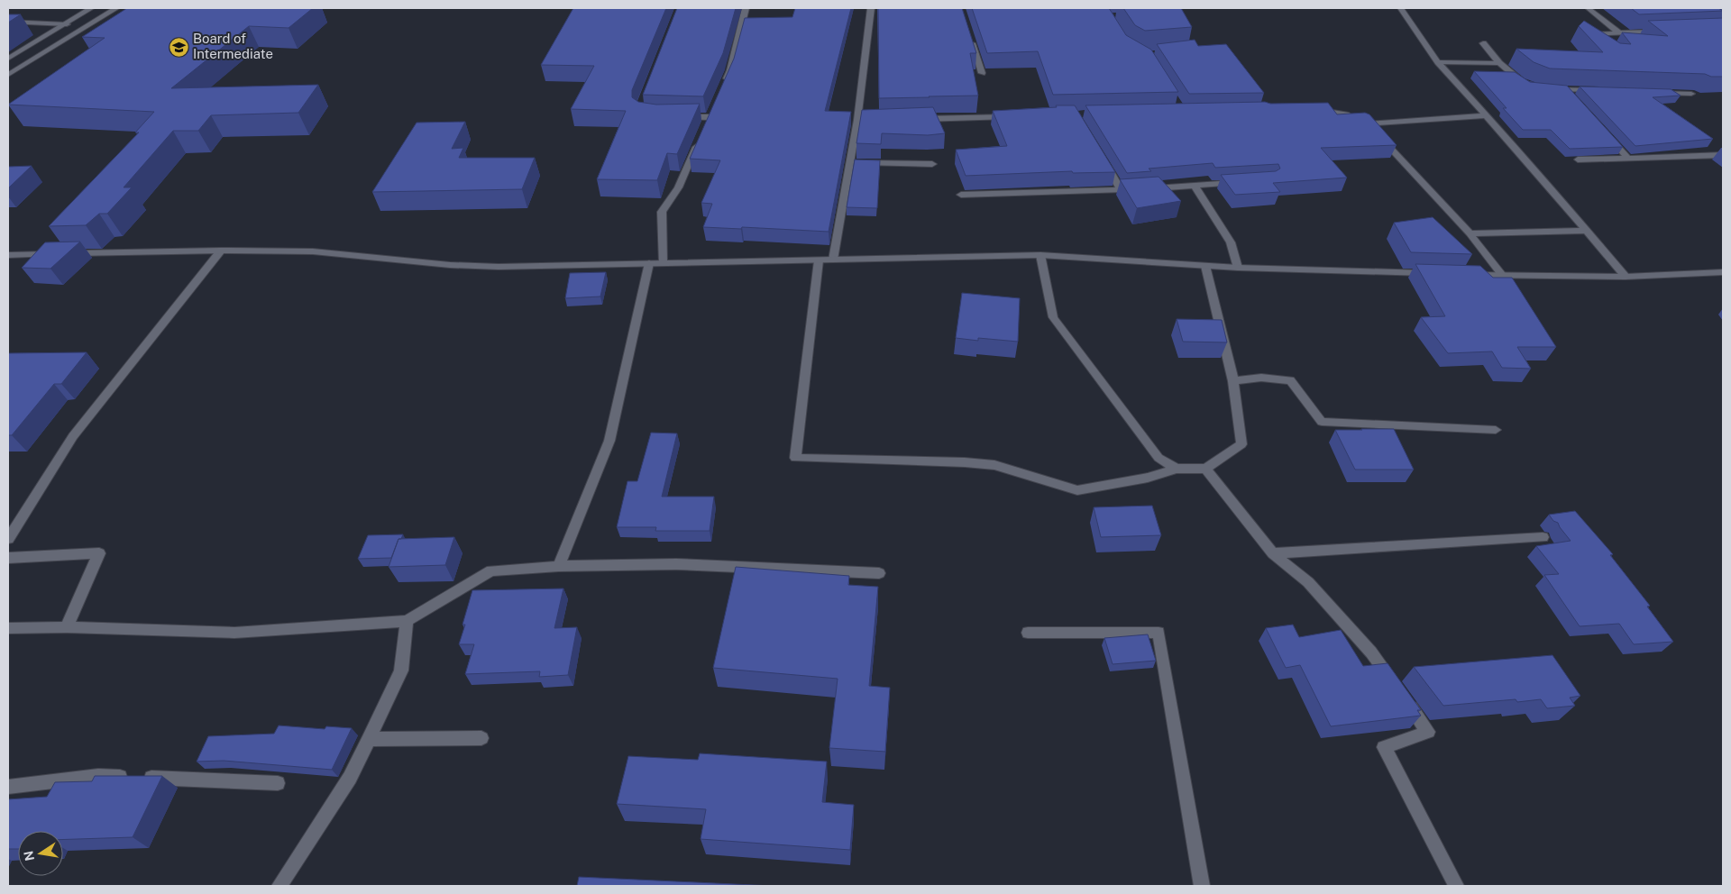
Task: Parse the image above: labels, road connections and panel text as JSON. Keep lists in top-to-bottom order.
{
  "places": {
    "school or university": ["Board of Intermediate"]
  },
  "north": "left"
}
